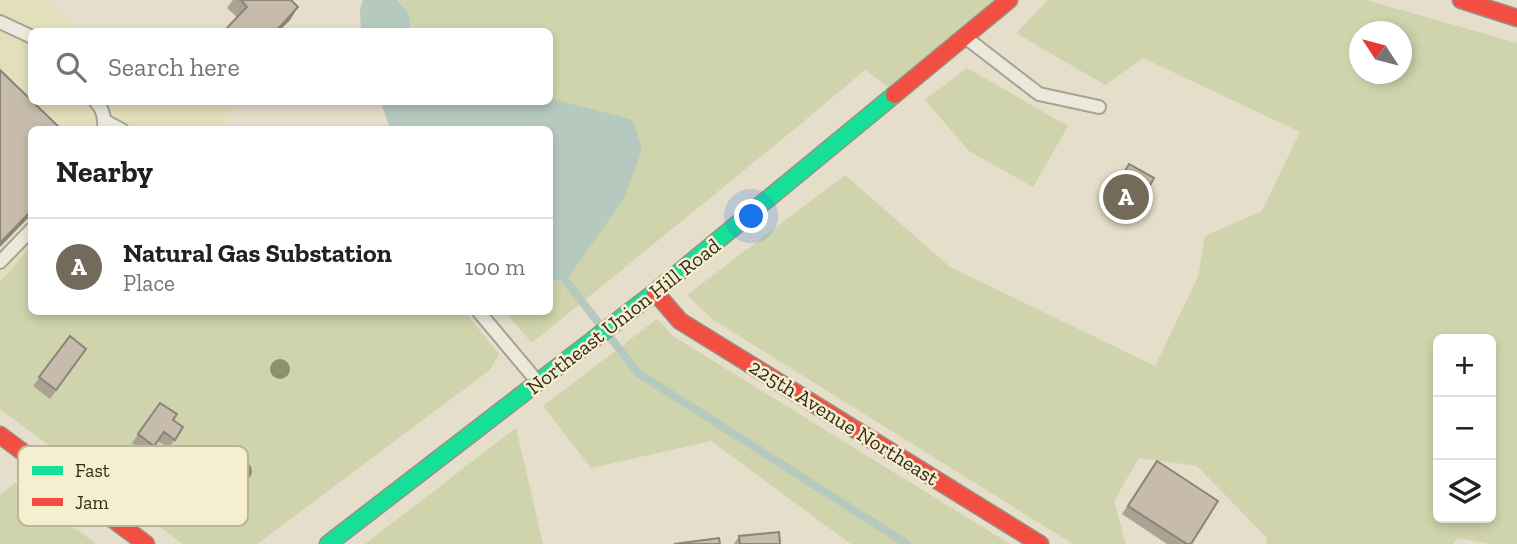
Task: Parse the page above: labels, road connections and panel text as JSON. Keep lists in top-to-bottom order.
{
  "streets": {
    "street": ["Northeast Union Hill Road", "225th Avenue Northeast"]
  },
  "crossings": [
    ["Northeast Union Hill Road", "225th Avenue Northeast"]
  ],
  "legend": ["Fast", "Jam"],
  "north": "top left",
  "page": {
    "search": "Search here",
    "heading": "Nearby",
    "pins": "A",
    "list": [
      {
        "mark": "A",
        "name": "Natural Gas Substation",
        "note": "Place",
        "value": "100 m"
      }
    ],
    "map_buttons": ["+", "−"]
  }
}
